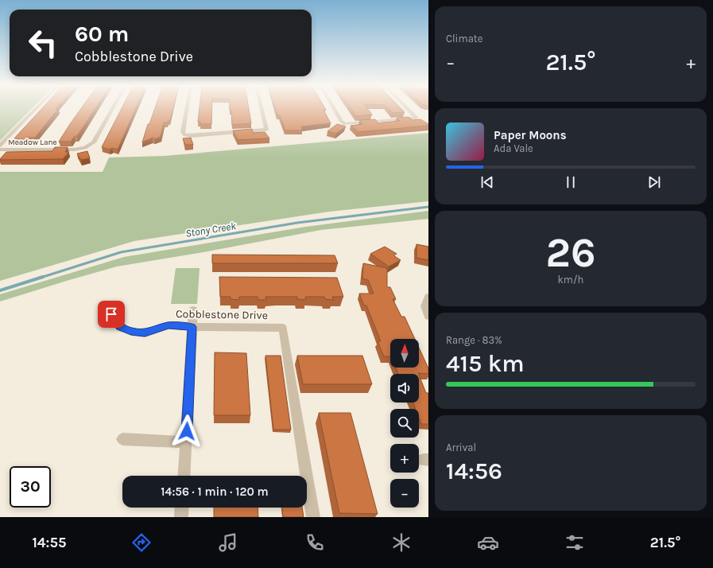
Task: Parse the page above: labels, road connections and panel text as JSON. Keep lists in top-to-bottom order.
{
  "streets": {
    "street": ["Meadow Lane", "Cobblestone Drive"]
  },
  "water": ["Stony Creek"],
  "north": "top",
  "page": {
    "tile": [
      "Climate",
      ["26", "km/h"],
      ["Range · 83%", "415 km"],
      ["Arrival", "14:56"]
    ],
    "turn": ["60 m", "Cobblestone Drive"],
    "heat": ["−", "21.5°", "+"],
    "song": ["Paper Moons", "Ada Vale"],
    "map_buttons": ["+", "−"],
    "limit": "30",
    "trip": "14:56 · 1 min · 120 m",
    "tabs": ["14:55", "21.5°"]
  }
}
